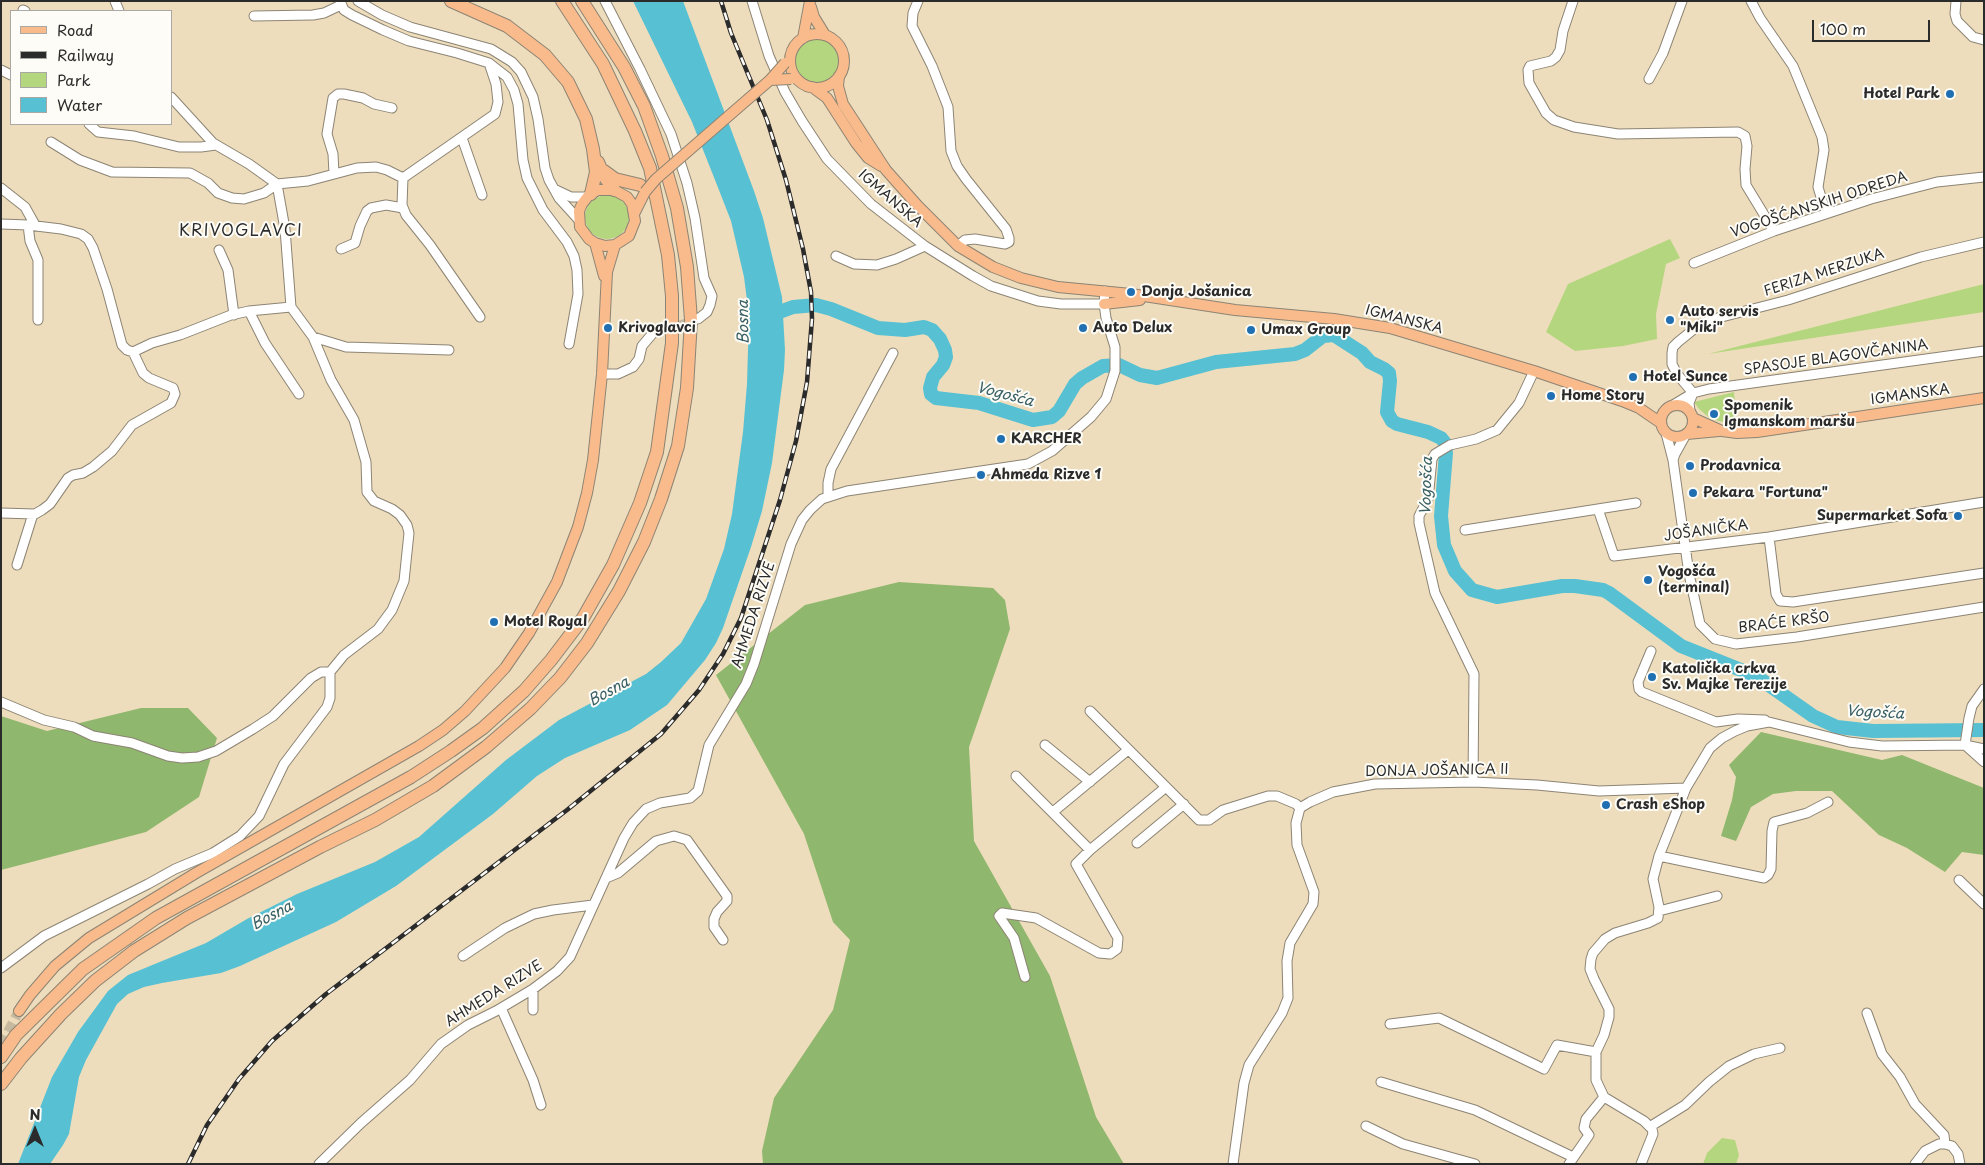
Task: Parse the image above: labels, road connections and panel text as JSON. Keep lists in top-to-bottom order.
{
  "streets": {
    "main road": ["IGMANSKA"],
    "street": [
      "VOGOŠĆANSKIH ODREDA",
      "FERIZA MERZUKA",
      "SPASOJE BLAGOVČANINA",
      "JOŠANIČKA",
      "AHMEDA RIZVE",
      "BRAĆE KRŠO",
      "DONJA JOŠANICA II"
    ]
  },
  "crossings": [
    ["IGMANSKA", "AHMEDA RIZVE"],
    ["IGMANSKA", "BRAĆE KRŠO"],
    ["FERIZA MERZUKA", "SPASOJE BLAGOVČANINA"],
    ["JOŠANIČKA", "BRAĆE KRŠO"]
  ],
  "districts": ["KRIVOGLAVCI"],
  "water": ["Bosna", "Vogošća"],
  "places": [
    "Hotel Park",
    "Donja Jošanica",
    "Auto servis \"Miki\"",
    "Krivoglavci",
    "Auto Delux",
    "Umax Group",
    "Hotel Sunce",
    "Home Story",
    "Spomenik Igmanskom maršu",
    "KARCHER",
    "Prodavnica",
    "Ahmeda Rizve 1",
    "Pekara \"Fortuna\"",
    "Supermarket Sofa",
    "Vogošća (terminal)",
    "Motel Royal",
    "Katolička crkva Sv. Majke Terezije",
    "Crash eShop"
  ],
  "legend": [
    "Road",
    "Railway",
    "Park",
    "Water"
  ],
  "scale_bar": "100 m",
  "north": "top"
}
